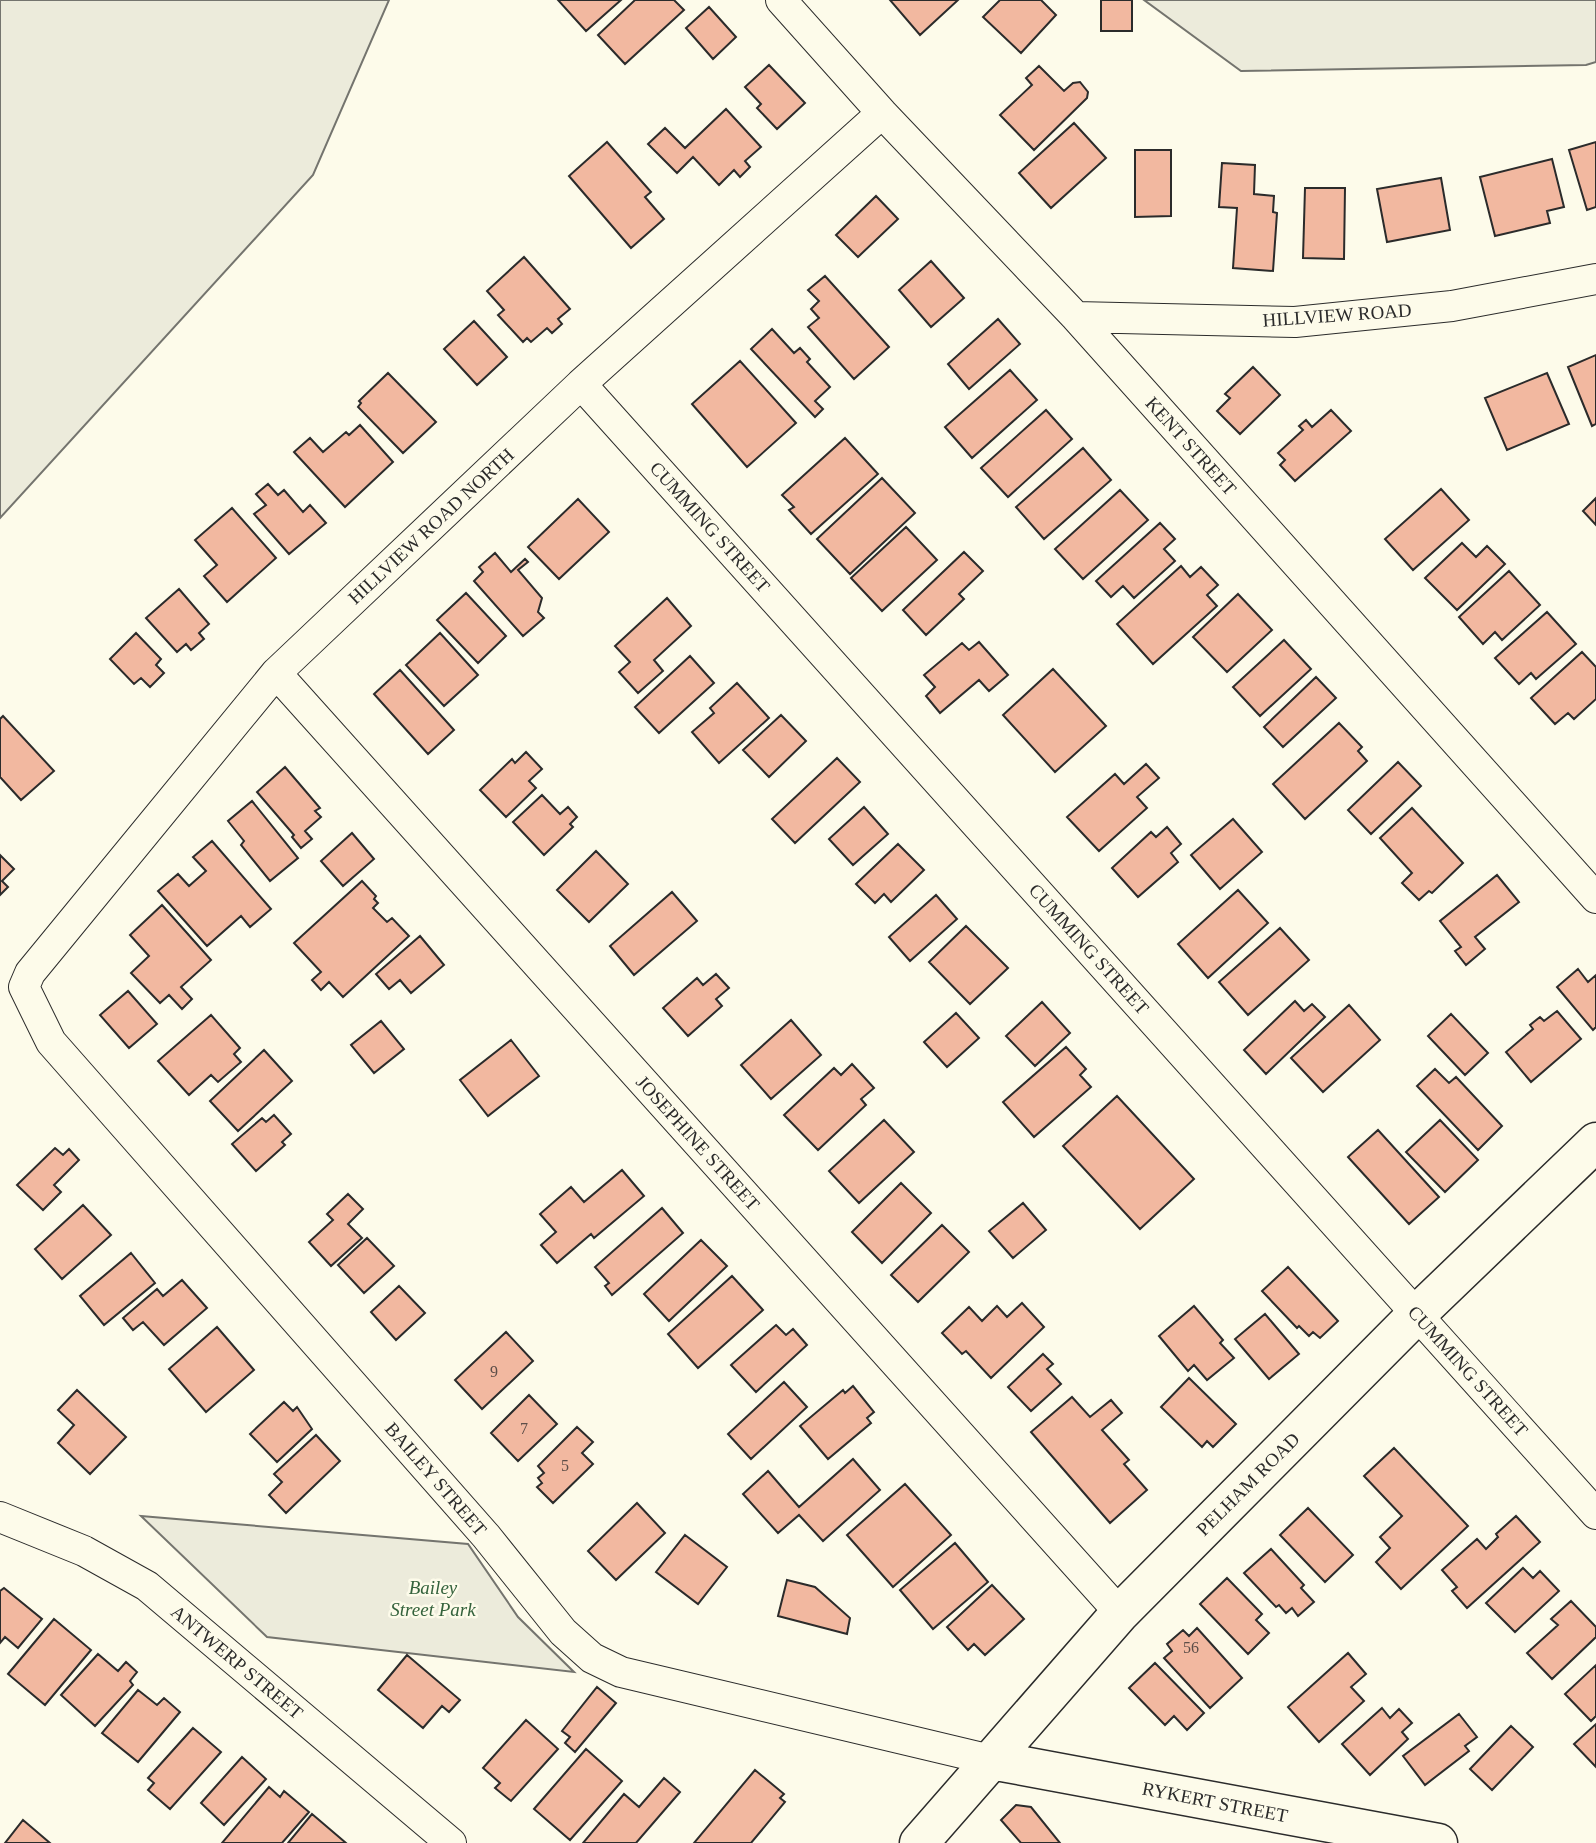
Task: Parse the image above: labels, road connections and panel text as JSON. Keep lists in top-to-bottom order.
{
  "streets": {
    "main road": ["PELHAM ROAD", "RYKERT STREET"],
    "street": [
      "HILLVIEW ROAD",
      "KENT STREET",
      "HILLVIEW ROAD NORTH",
      "CUMMING STREET",
      "JOSEPHINE STREET",
      "BAILEY STREET",
      "ANTWERP STREET"
    ]
  },
  "crossings": [
    ["HILLVIEW ROAD", "KENT STREET"],
    ["KENT STREET", "HILLVIEW ROAD NORTH"],
    ["HILLVIEW ROAD NORTH", "CUMMING STREET"],
    ["HILLVIEW ROAD NORTH", "JOSEPHINE STREET"],
    ["HILLVIEW ROAD NORTH", "BAILEY STREET"],
    ["CUMMING STREET", "PELHAM ROAD"],
    ["JOSEPHINE STREET", "PELHAM ROAD"],
    ["BAILEY STREET", "PELHAM ROAD"],
    ["BAILEY STREET", "RYKERT STREET"],
    ["PELHAM ROAD", "RYKERT STREET"]
  ],
  "parks": ["Bailey Street Park"],
  "house_numbers": [
    "9",
    "7",
    "5",
    "56"
  ]
}
